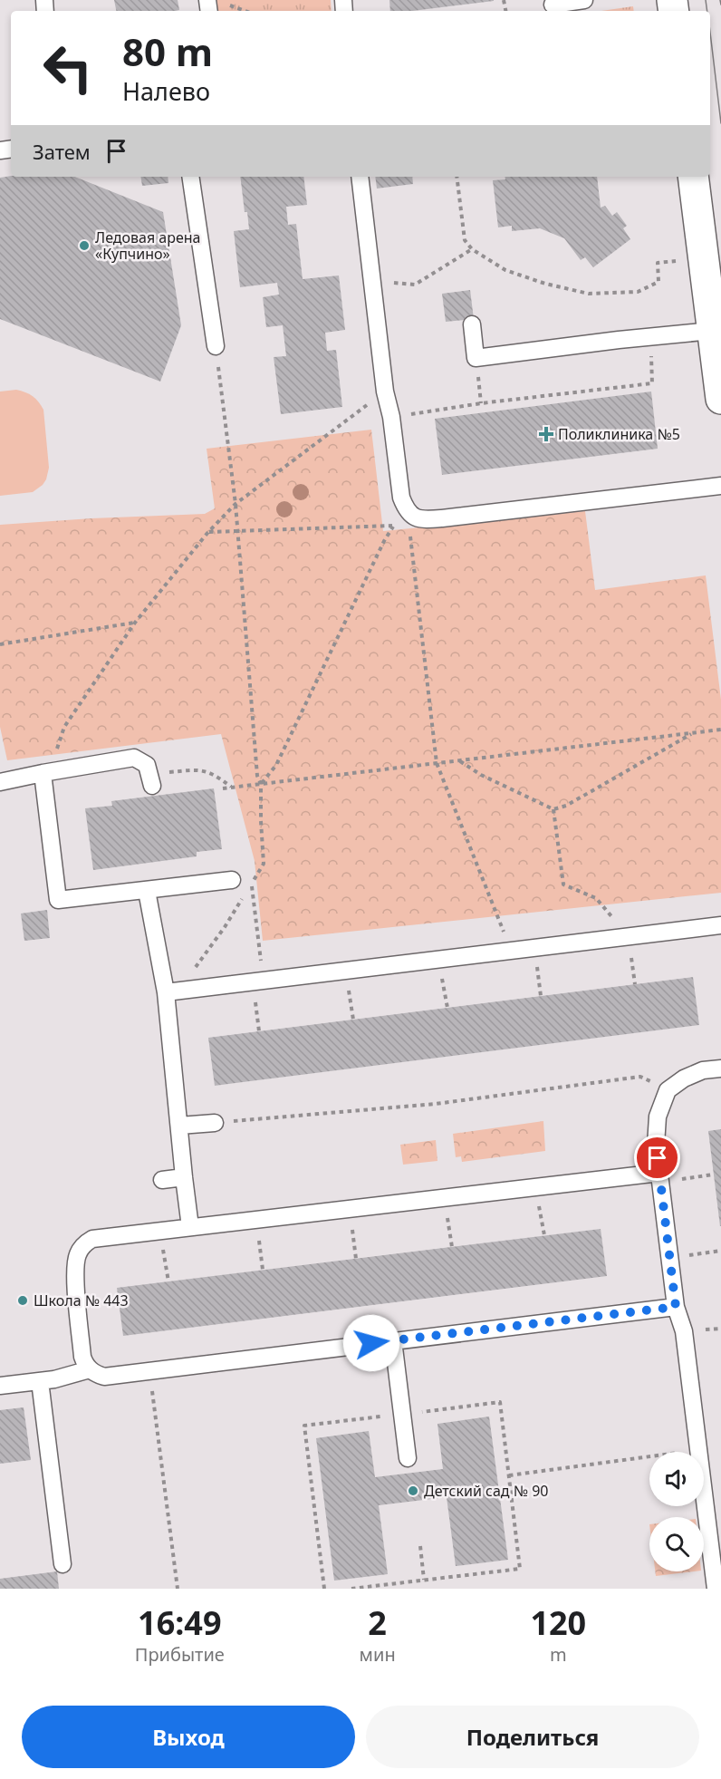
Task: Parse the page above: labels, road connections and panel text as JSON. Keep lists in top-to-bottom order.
{
  "places": {
    "other": ["Ледовая арена «Купчино»", "Школа № 443", "Детский сад № 90"],
    "health": ["Поликлиника №5"]
  },
  "page": {
    "turn": ["80 m", "Налево"],
    "then": "Затем",
    "eta": [
      "16:49",
      "Прибытие",
      "2",
      "мин",
      "120",
      "m"
    ],
    "buttons": ["Выход", "Поделиться"]
  }
}
